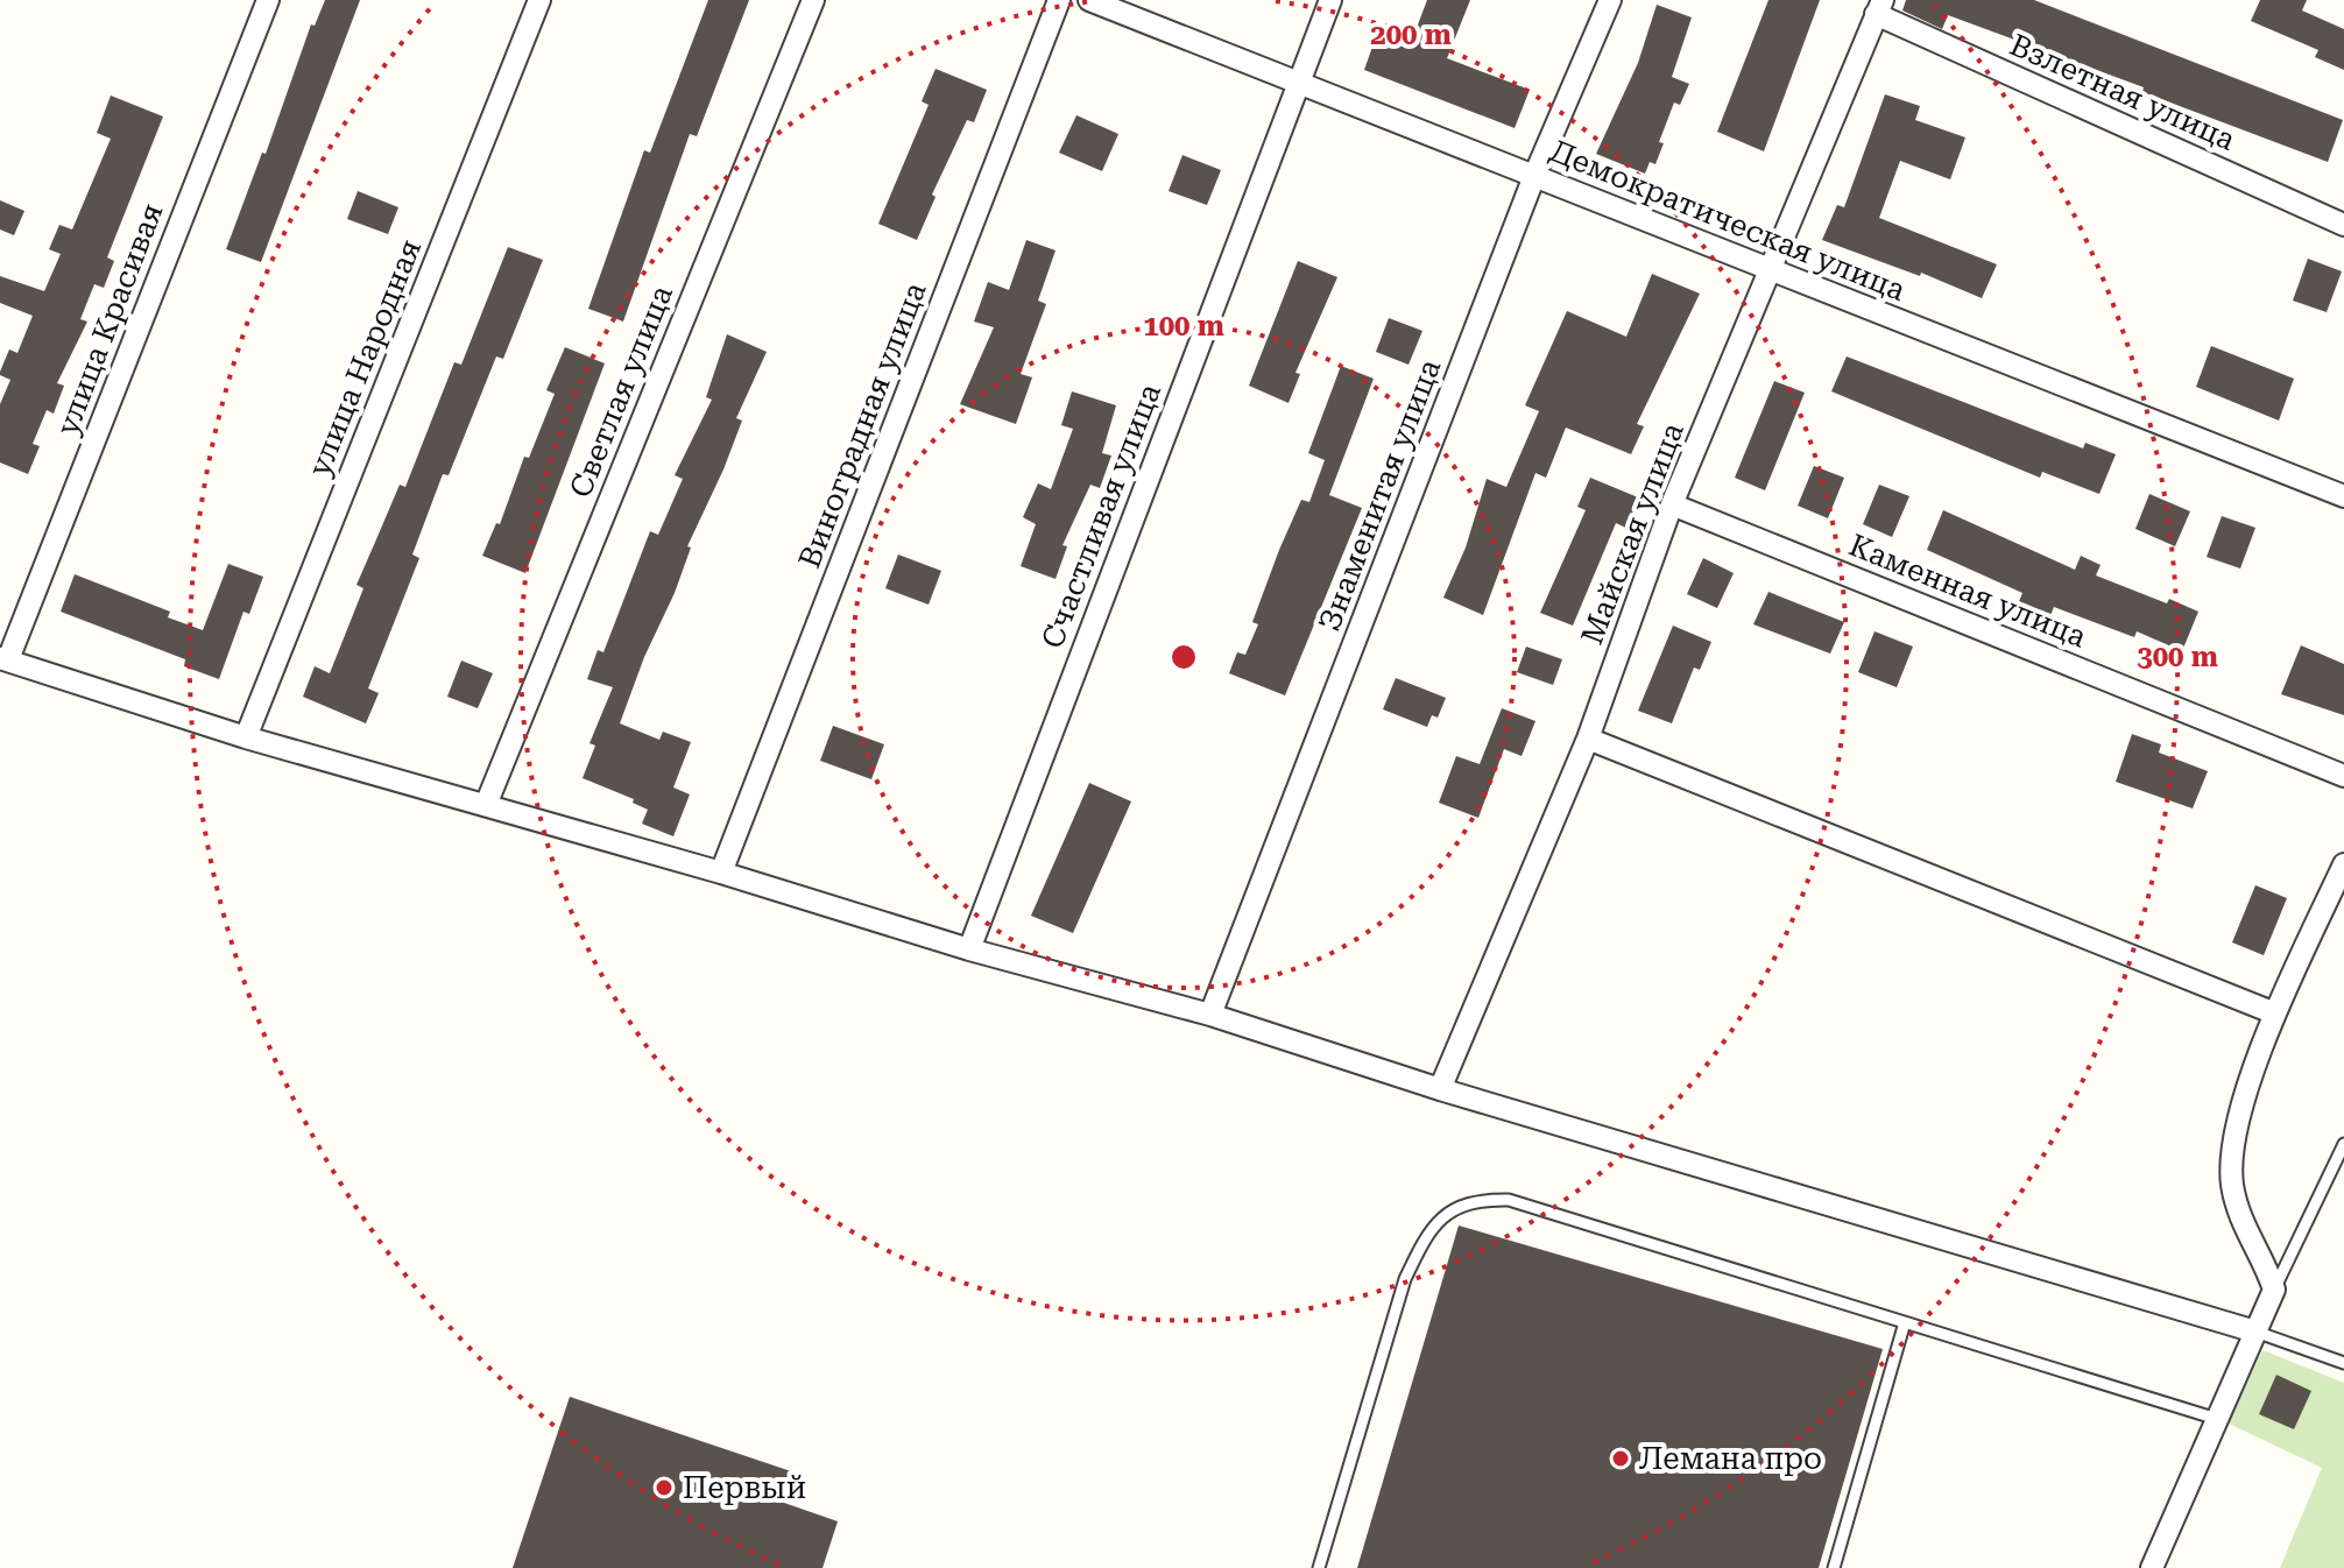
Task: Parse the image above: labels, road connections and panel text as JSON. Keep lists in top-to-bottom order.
{
  "streets": {
    "street": [
      "Взлетная улица",
      "Демократическая улица",
      "улица Красивая",
      "улица Народная",
      "Светлая улица",
      "Виноградная улица",
      "Знаменитая улица",
      "Счастливая улица",
      "Майская улица",
      "Каменная улица"
    ]
  },
  "crossings": [
    ["Взлетная улица", "Майская улица"],
    ["Демократическая улица", "Знаменитая улица"],
    ["Демократическая улица", "Счастливая улица"],
    ["Демократическая улица", "Майская улица"],
    ["Майская улица", "Каменная улица"]
  ],
  "places": ["Лемана про", "Первый"],
  "rings": ["200 m", "100 m", "300 m"]
}
